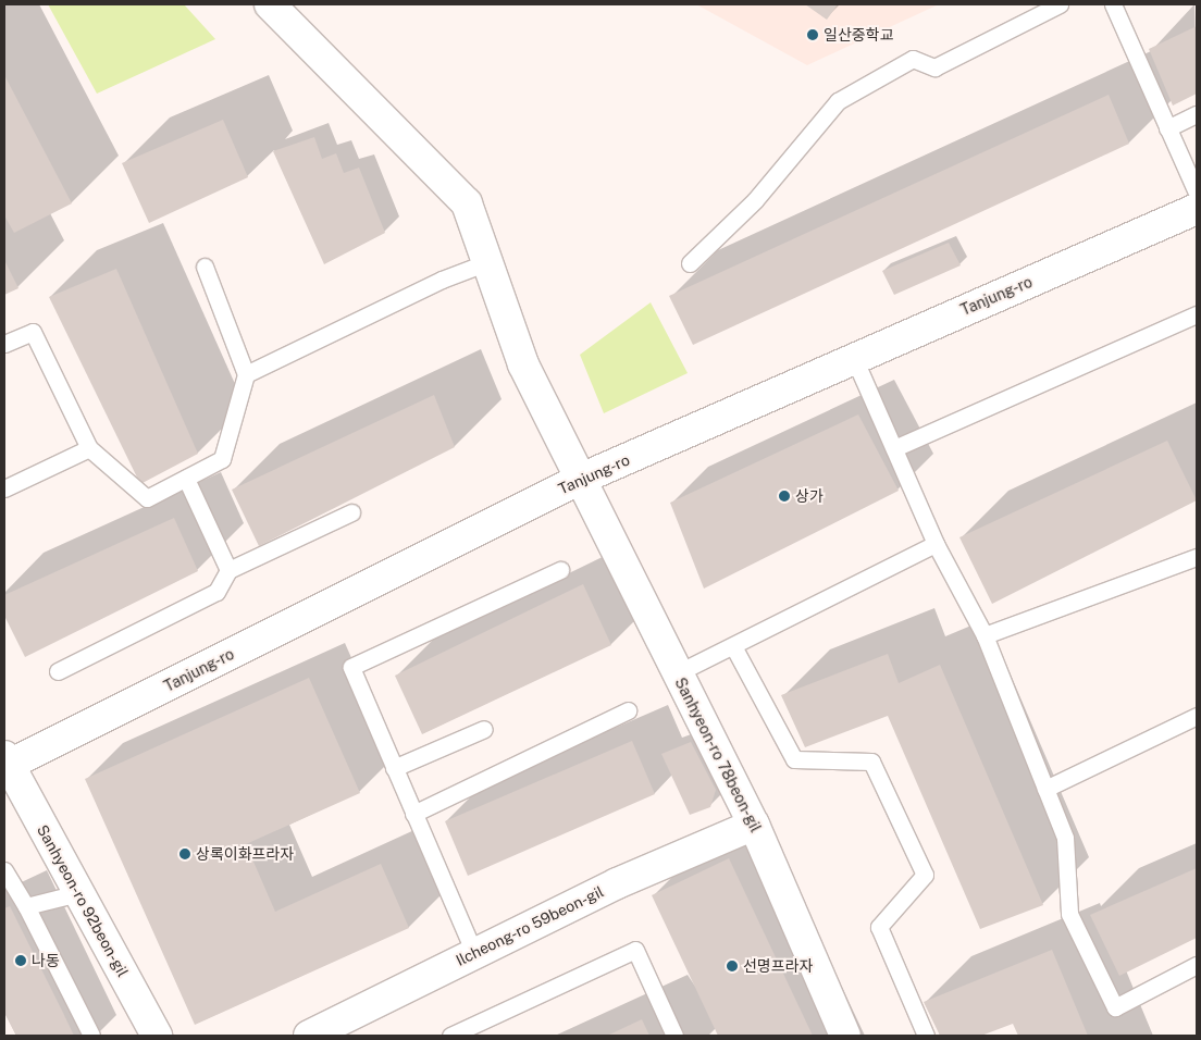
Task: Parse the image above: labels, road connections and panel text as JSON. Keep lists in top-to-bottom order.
{
  "streets": {
    "street": [
      "Tanjung-ro",
      "Sanhyeon-ro 78beon-gil",
      "Sanhyeon-ro 92beon-gil",
      "Ilcheong-ro 59beon-gil"
    ]
  },
  "crossings": [
    ["Tanjung-ro", "Sanhyeon-ro 78beon-gil"],
    ["Tanjung-ro", "Sanhyeon-ro 92beon-gil"],
    ["Sanhyeon-ro 78beon-gil", "Ilcheong-ro 59beon-gil"]
  ],
  "places": [
    "일산중학교",
    "상가",
    "상록이화프라자",
    "나동",
    "선명프라자"
  ]
}
